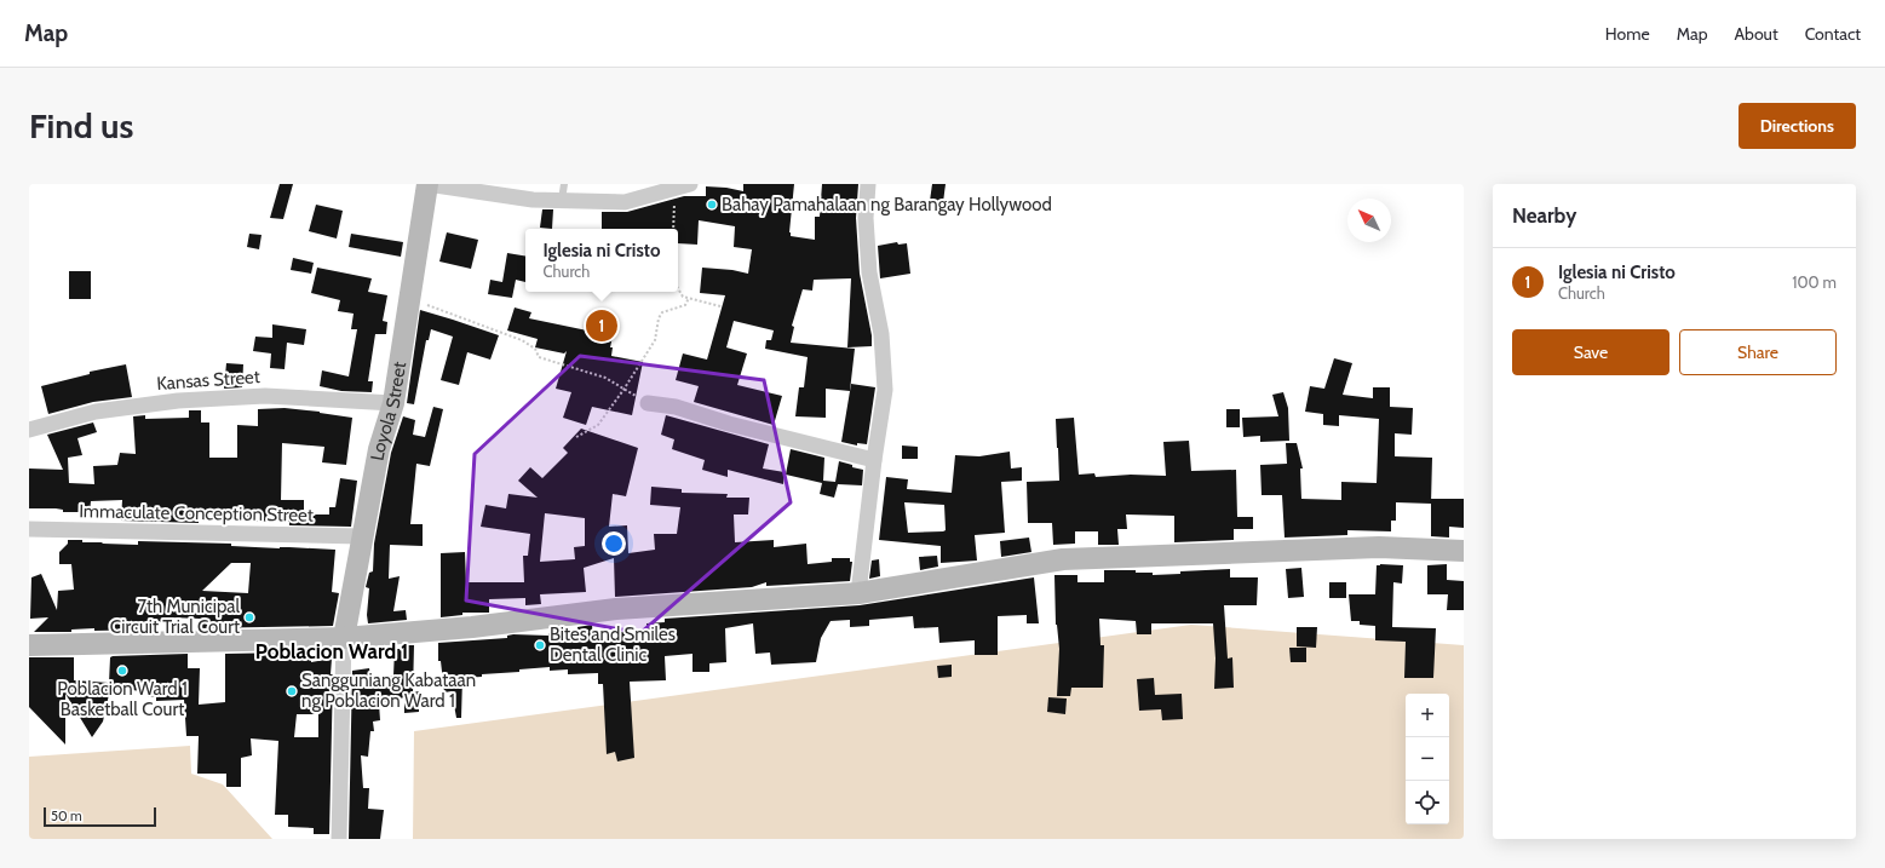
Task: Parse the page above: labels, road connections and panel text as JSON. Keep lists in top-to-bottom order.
{
  "streets": {
    "street": ["Kansas Street", "Loyola Street", "Immaculate Conception Street"]
  },
  "crossings": [
    ["Kansas Street", "Loyola Street"],
    ["Loyola Street", "Immaculate Conception Street"]
  ],
  "districts": ["Poblacion Ward 1"],
  "places": [
    "Bahay Pamahalaan ng Barangay Hollywood",
    "7th Municipal Circuit Trial Court",
    "Bites and Smiles Dental Clinic",
    "Poblacion Ward 1 Basketball Court",
    "Sangguniang Kabataan ng Poblacion Ward 1"
  ],
  "scale_bar": "50 m",
  "north": "top left",
  "page": {
    "header": "Map",
    "nav": [
      "Home",
      "Map",
      "About",
      "Contact"
    ],
    "buttons": [
      "Directions",
      ["Save", "Share"]
    ],
    "title": "Find us",
    "heading": "Nearby",
    "popup": ["Iglesia ni Cristo", "Church"],
    "list": [
      {
        "mark": "1",
        "name": "Iglesia ni Cristo",
        "note": "Church",
        "value": "100 m"
      }
    ],
    "pins": "1",
    "map_buttons": ["+", "−"],
    "scale": "50 m"
  }
}
